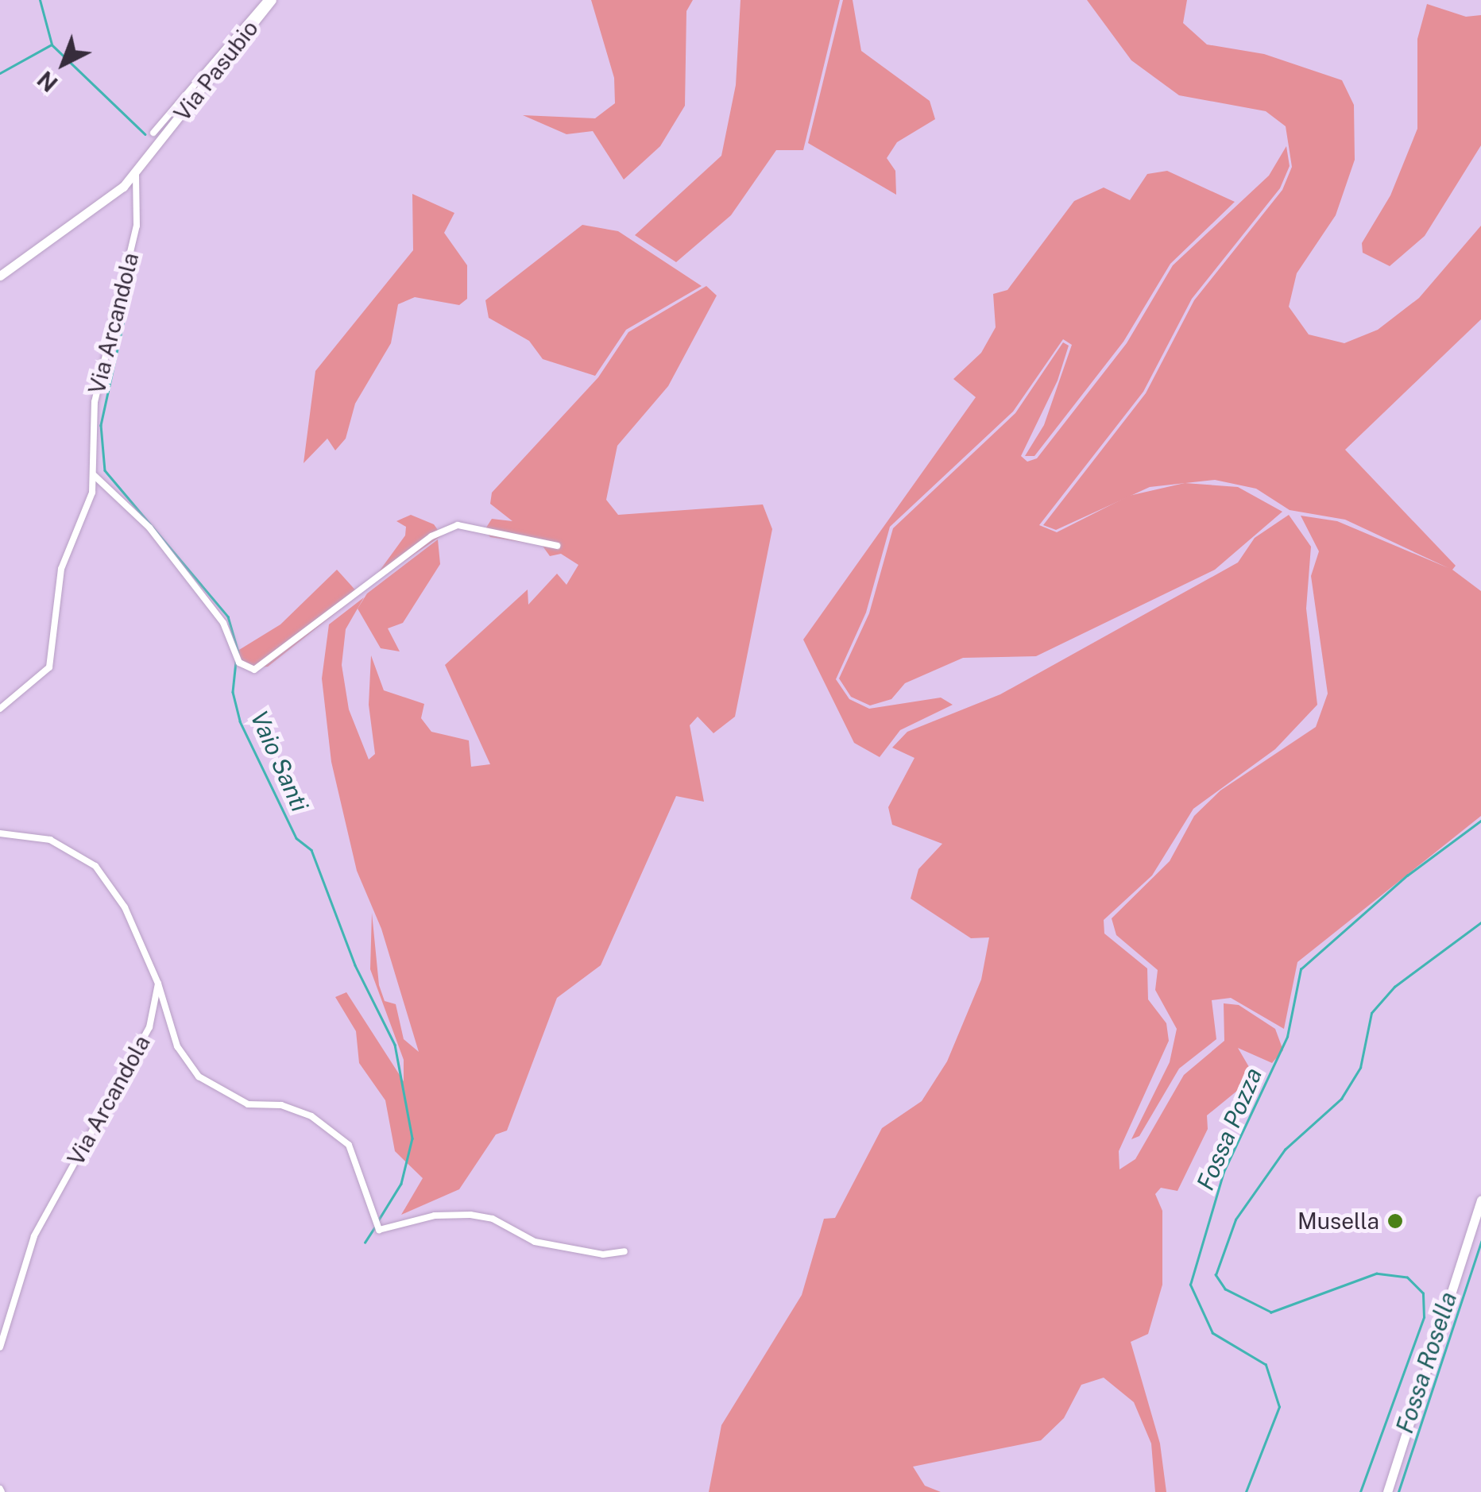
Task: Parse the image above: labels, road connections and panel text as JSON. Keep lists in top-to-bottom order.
{
  "streets": {
    "street": ["Via Pasubio", "Via Arcandola"]
  },
  "crossings": [
    ["Via Pasubio", "Via Arcandola"]
  ],
  "water": ["Vaio Santi", "Fossa Pozza", "Fossa Rosella"],
  "places": ["Musella"],
  "north": "bottom left"
}
